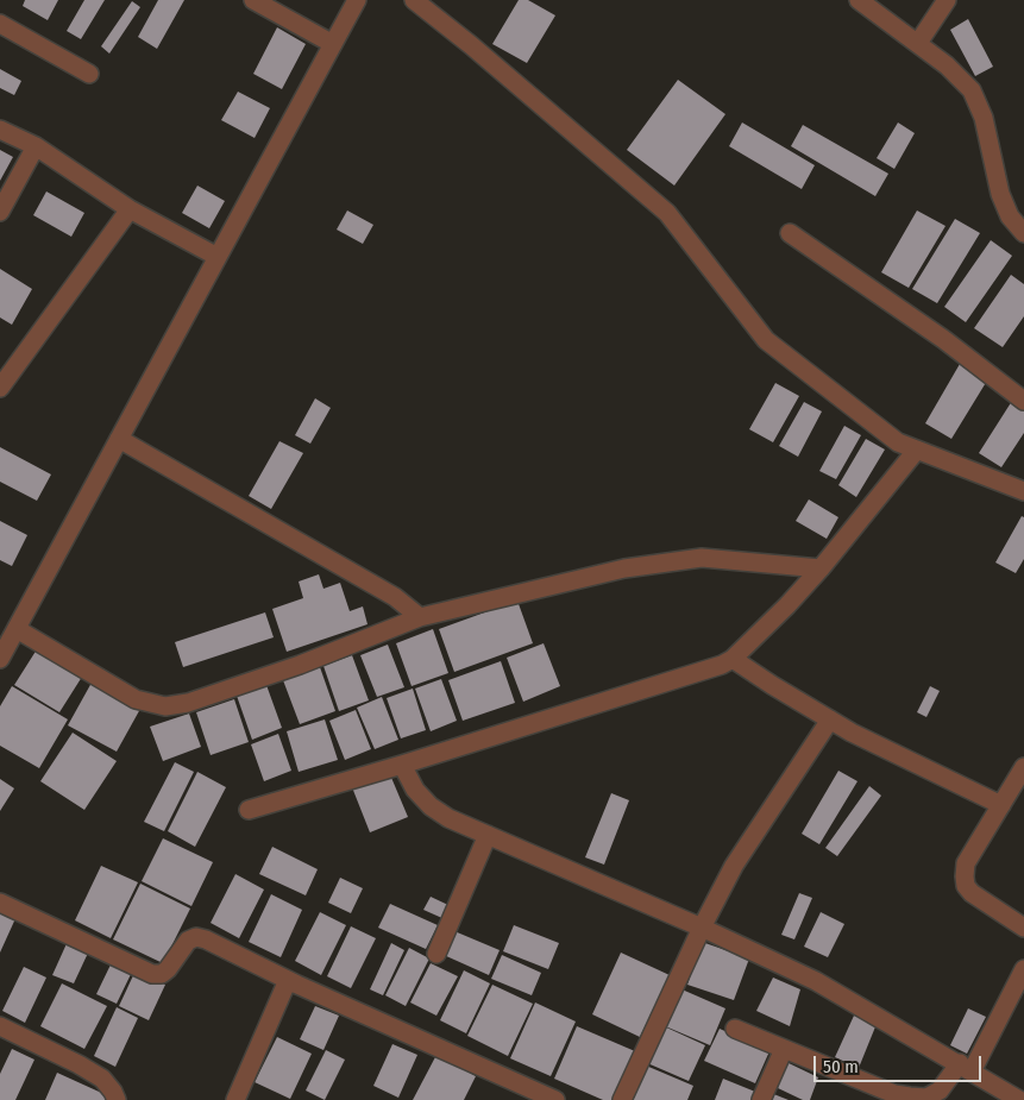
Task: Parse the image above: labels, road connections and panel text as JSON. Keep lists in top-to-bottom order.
{
  "scale_bar": "50 m"
}
